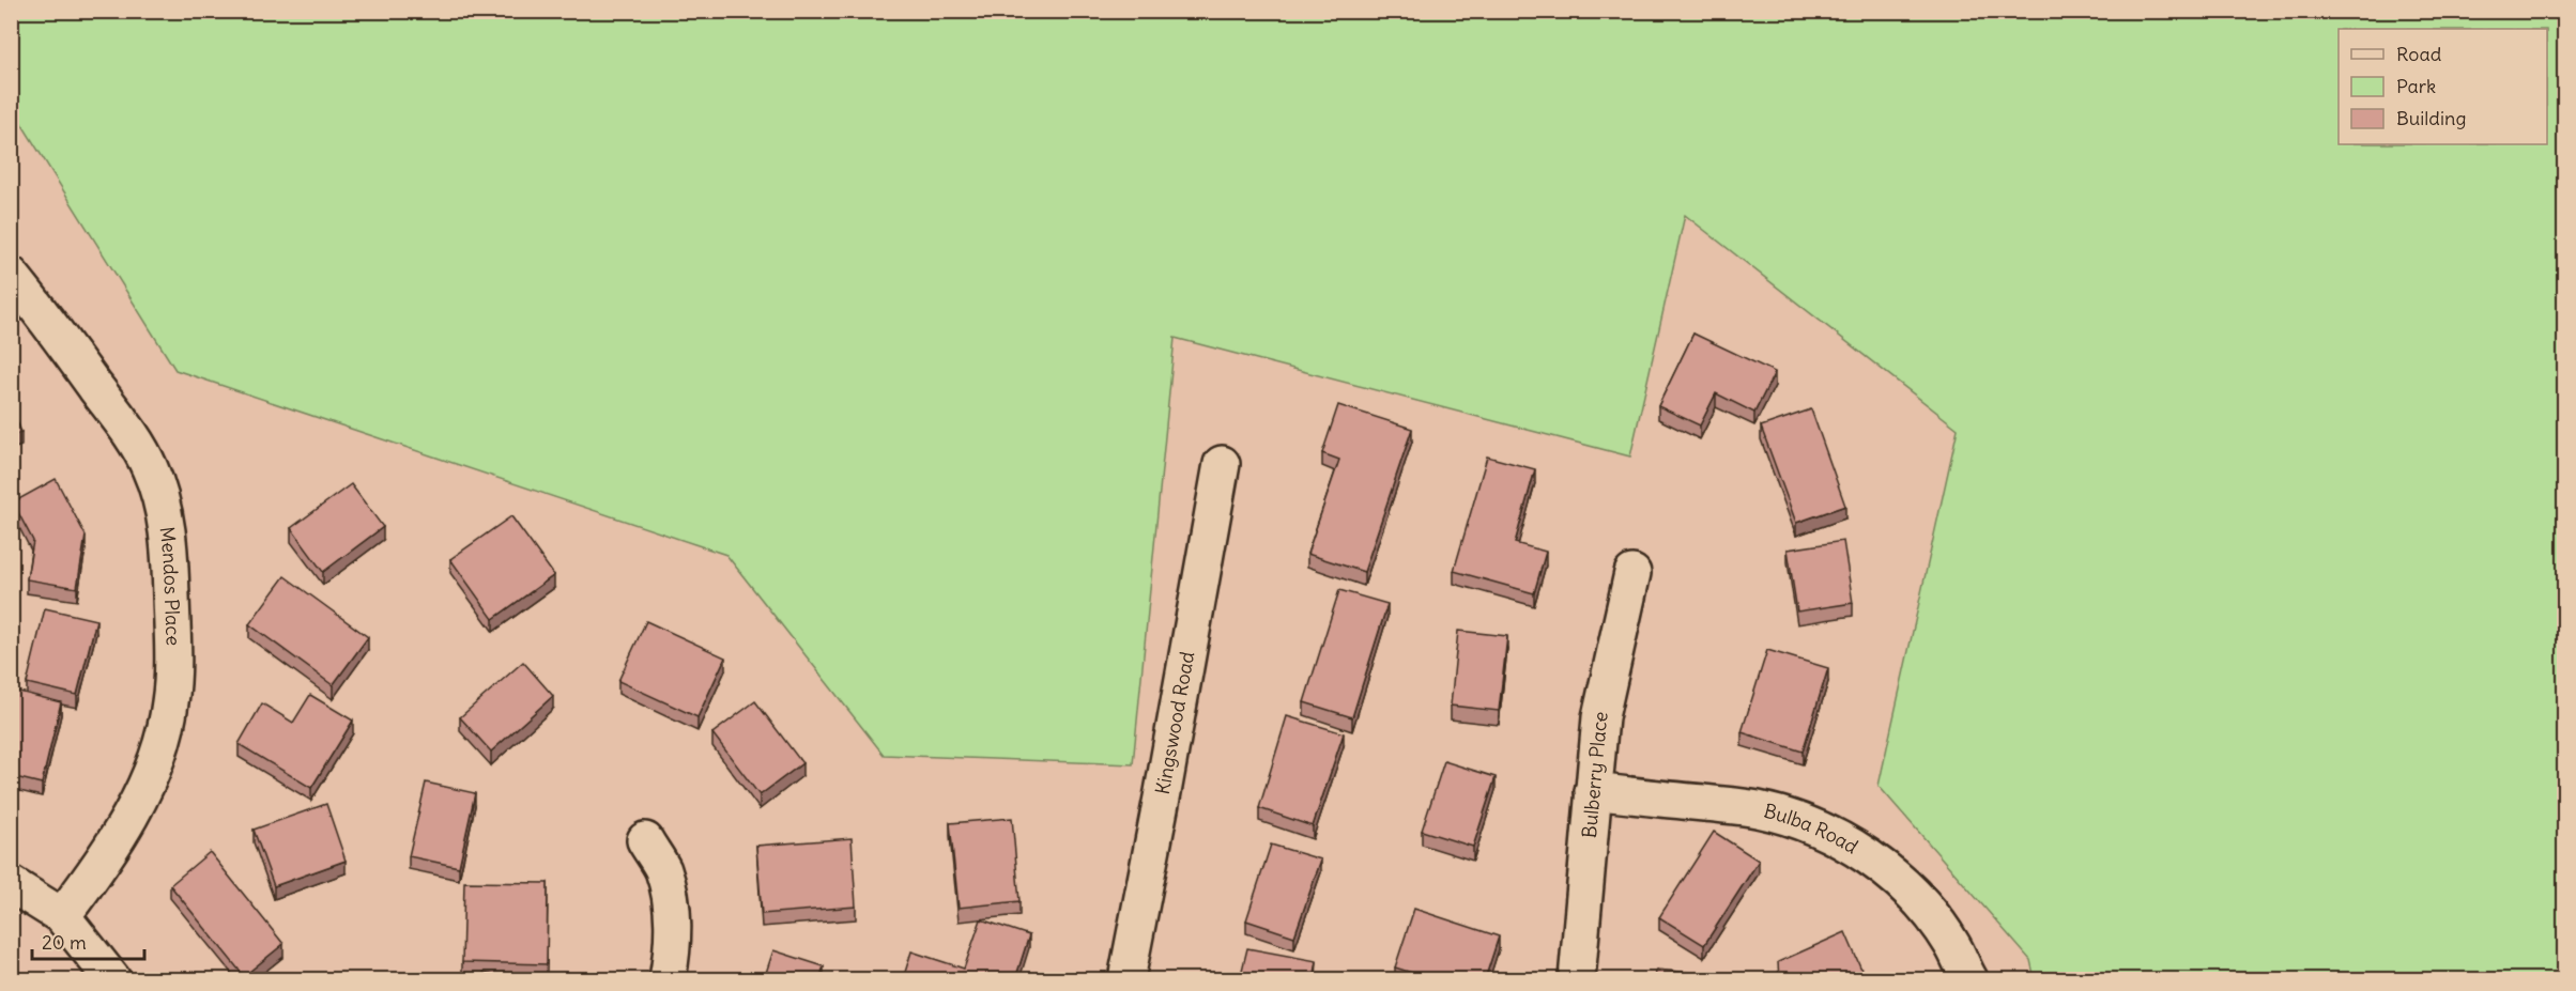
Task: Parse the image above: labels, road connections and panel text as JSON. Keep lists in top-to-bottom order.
{
  "streets": {
    "street": [
      "Mendos Place",
      "Kingswood Road",
      "Bulberry Place",
      "Bulba Road"
    ]
  },
  "crossings": [
    ["Bulberry Place", "Bulba Road"]
  ],
  "legend": ["Road", "Park", "Building"],
  "scale_bar": "20 m"
}
